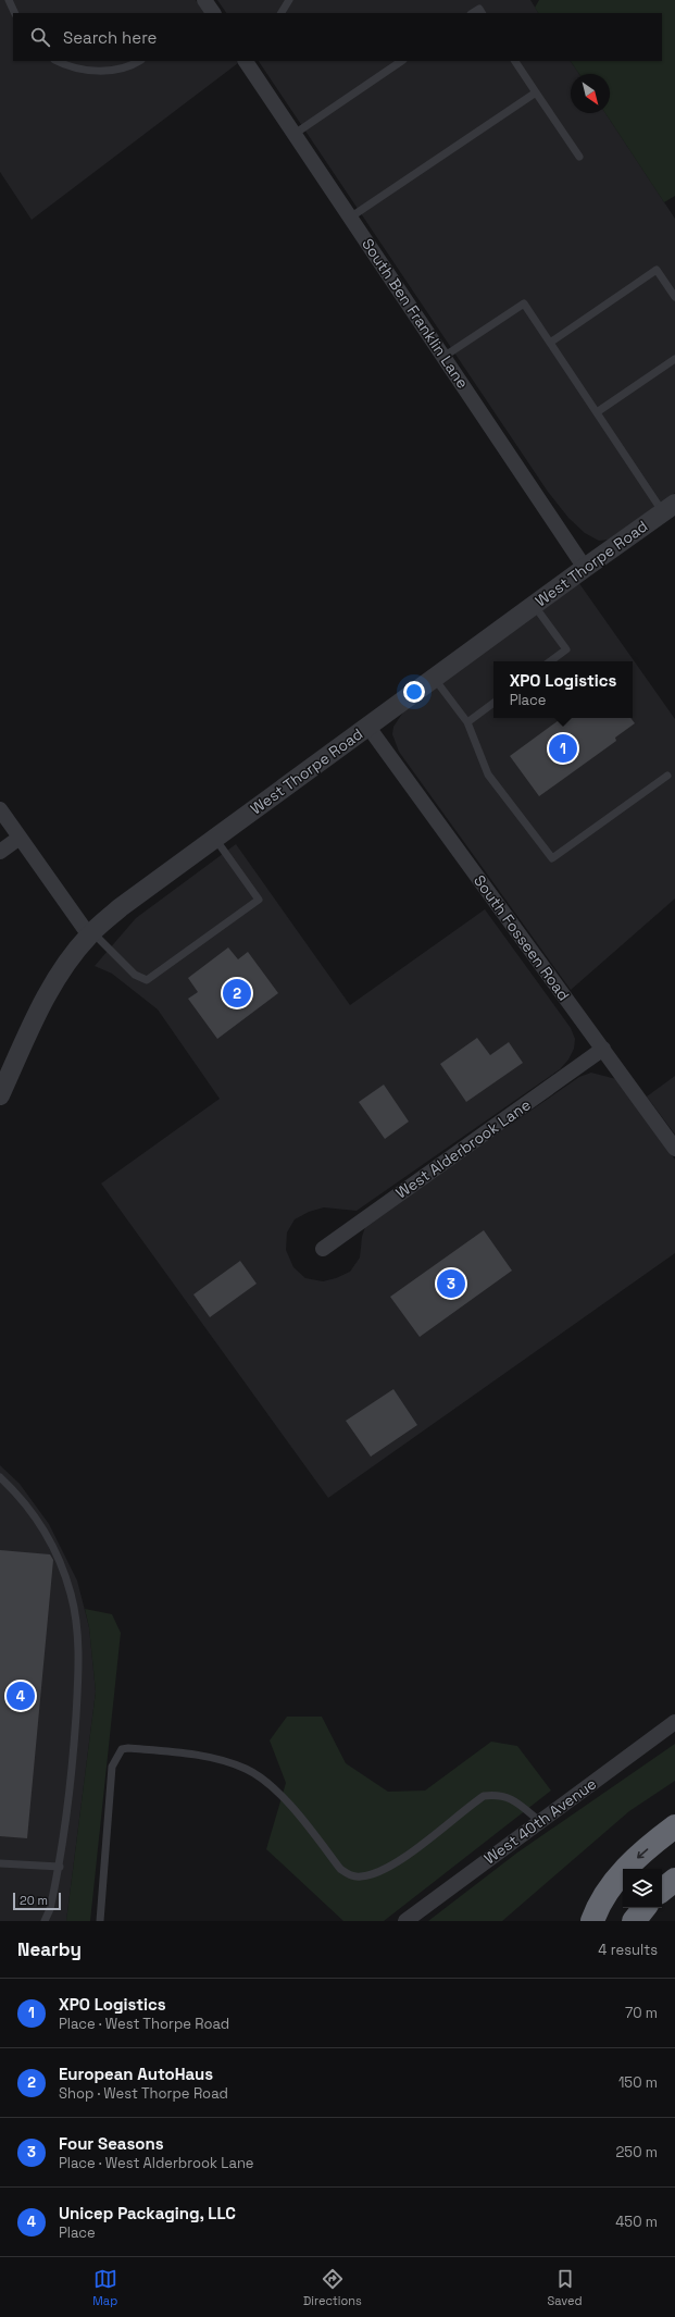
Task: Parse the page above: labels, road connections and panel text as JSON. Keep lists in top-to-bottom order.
{
  "streets": {
    "street": [
      "South Ben Franklin Lane",
      "West Thorpe Road",
      "South Fosseen Road",
      "West Alderbrook Lane",
      "West 40th Avenue"
    ]
  },
  "crossings": [
    ["South Ben Franklin Lane", "West Thorpe Road"],
    ["West Thorpe Road", "South Fosseen Road"],
    ["South Fosseen Road", "West Alderbrook Lane"]
  ],
  "scale_bar": "20 m",
  "north": "bottom right",
  "page": {
    "search": "Search here",
    "popup": ["XPO Logistics", "Place"],
    "pins": [
      "1",
      "2",
      "3",
      "4"
    ],
    "scale": "20 m",
    "heading": ["Nearby", "4 results"],
    "list": [
      {
        "mark": "1",
        "name": "XPO Logistics",
        "note": "Place · West Thorpe Road",
        "value": "70 m"
      },
      {
        "mark": "2",
        "name": "European AutoHaus",
        "note": "Shop · West Thorpe Road",
        "value": "150 m"
      },
      {
        "mark": "3",
        "name": "Four Seasons",
        "note": "Place · West Alderbrook Lane",
        "value": "250 m"
      },
      {
        "mark": "4",
        "name": "Unicep Packaging, LLC",
        "note": "Place",
        "value": "450 m"
      }
    ],
    "nav": ["Map", "Directions", "Saved"]
  }
}
